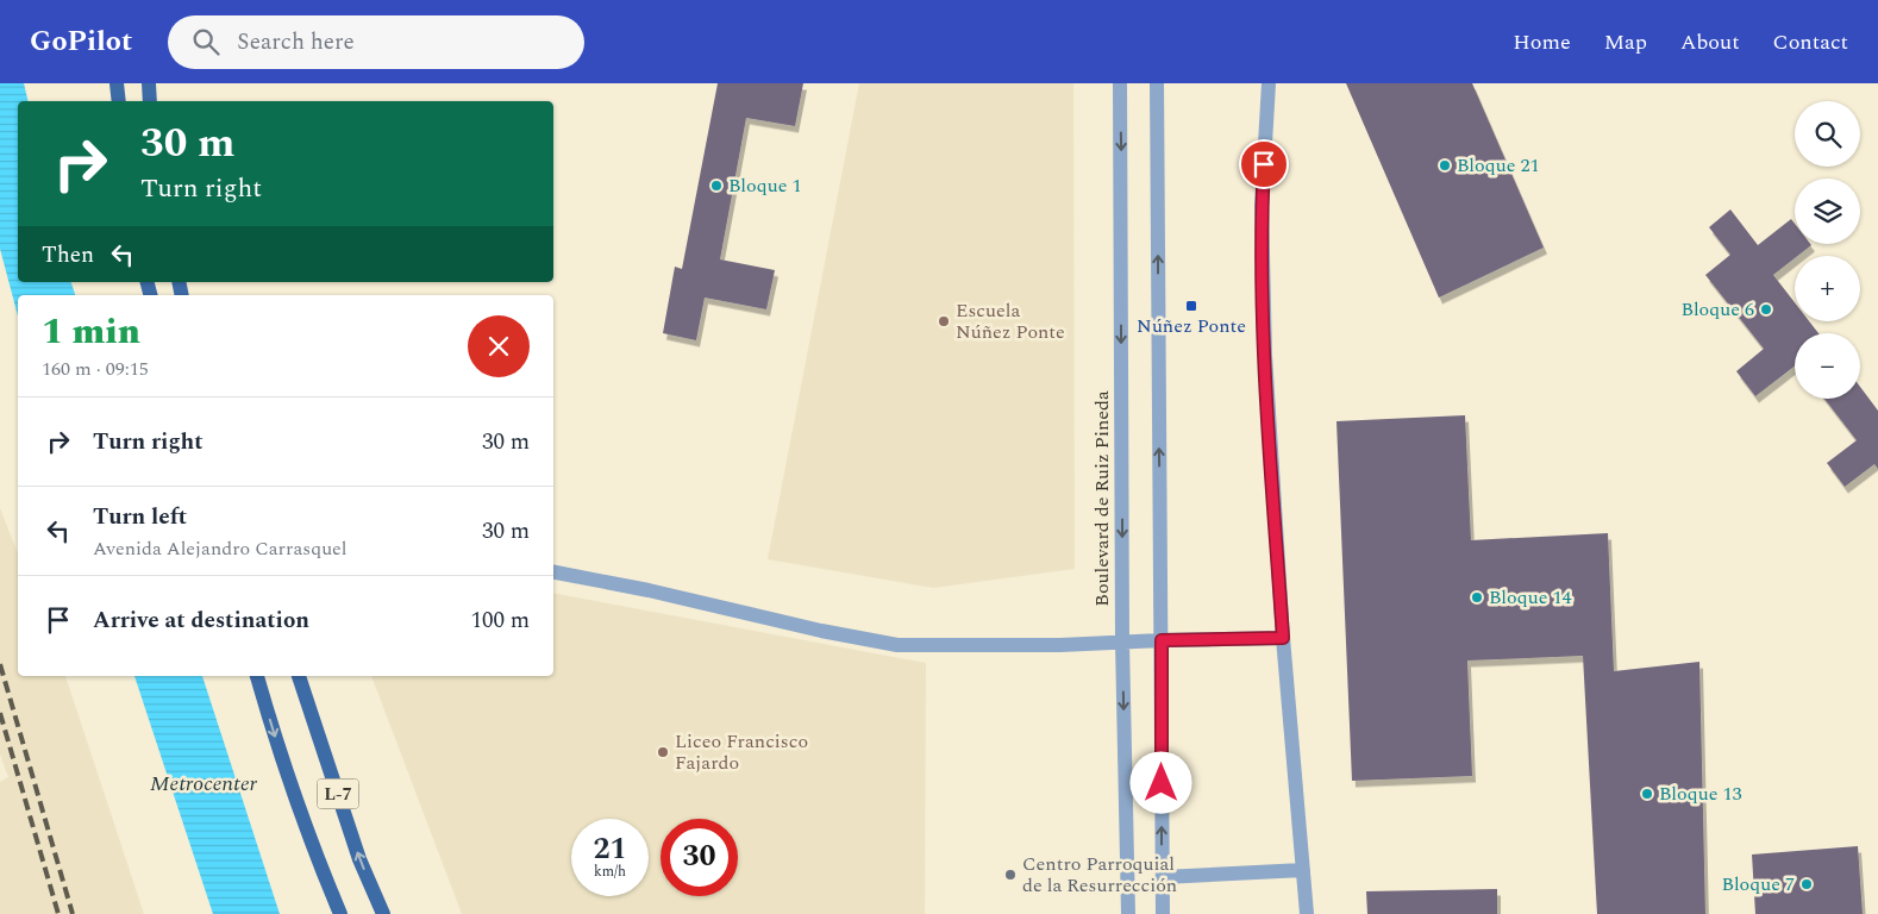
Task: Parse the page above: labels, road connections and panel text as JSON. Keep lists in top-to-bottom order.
{
  "streets": {
    "main road": ["L-7"],
    "street": ["Boulevard de Ruiz Pineda"]
  },
  "water": ["Metrocenter"],
  "places": {
    "other": [
      "Bloque 21",
      "Bloque 1",
      "Bloque 6",
      "Escuela Núñez Ponte",
      "Bloque 14",
      "Liceo Francisco Fajardo",
      "Bloque 13",
      "Centro Parroquial de la Resurrección",
      "Bloque 7"
    ],
    "transit": ["Núñez Ponte"]
  },
  "page": {
    "header": "GoPilot",
    "search": "Search here",
    "nav": [
      "Home",
      "Map",
      "About",
      "Contact"
    ],
    "map_buttons": ["+", "−"],
    "turn": ["30 m", "Turn right"],
    "then": "Then",
    "heading": ["1 min", "160 m · 09:15"],
    "list": [
      {
        "name": "Turn right",
        "value": "30 m"
      },
      {
        "name": "Turn left",
        "note": "Avenida Alejandro Carrasquel",
        "value": "30 m"
      },
      {
        "name": "Arrive at destination",
        "value": "100 m"
      }
    ],
    "speed": "21 km/h",
    "limit": "30"
  }
}
